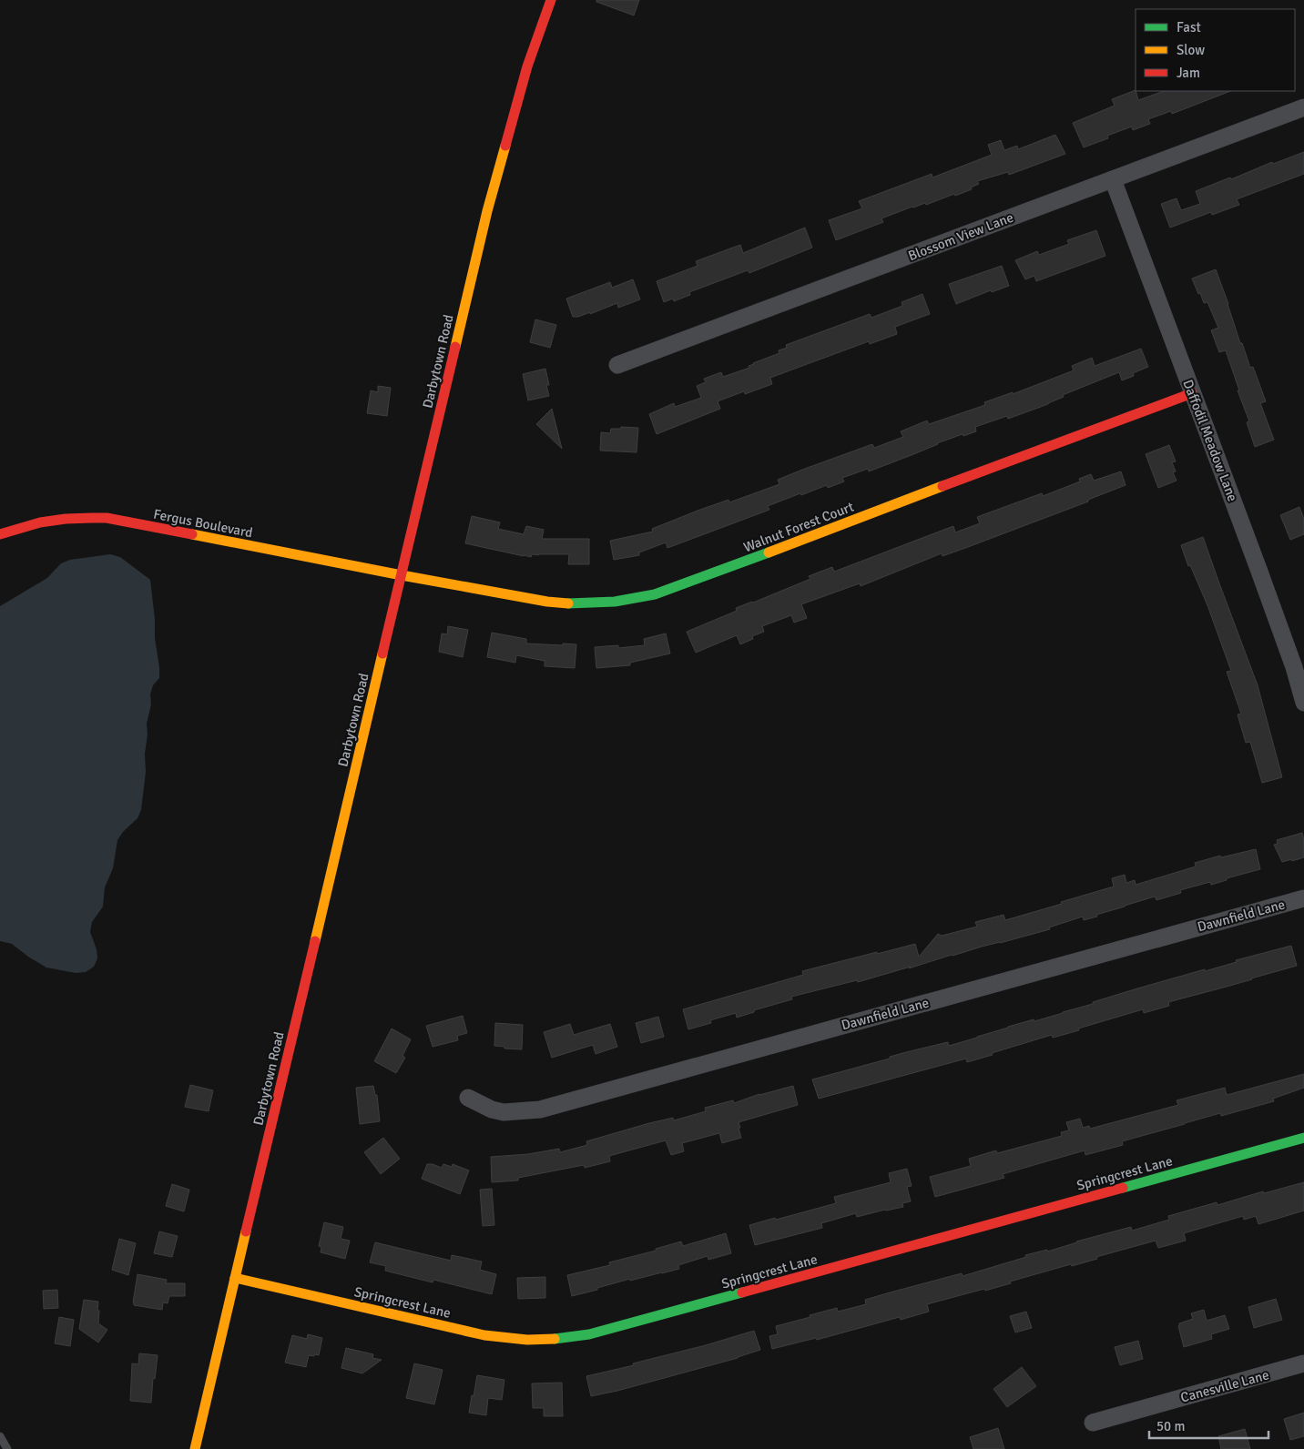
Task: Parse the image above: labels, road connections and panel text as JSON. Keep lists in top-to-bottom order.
{
  "streets": {
    "street": [
      "Blossom View Lane",
      "Darbytown Road",
      "Daffodil Meadow Lane",
      "Fergus Boulevard",
      "Walnut Forest Court",
      "Dawnfield Lane",
      "Springcrest Lane",
      "Canesville Lane"
    ]
  },
  "crossings": [
    ["Blossom View Lane", "Daffodil Meadow Lane"],
    ["Darbytown Road", "Fergus Boulevard"],
    ["Darbytown Road", "Walnut Forest Court"],
    ["Darbytown Road", "Springcrest Lane"],
    ["Daffodil Meadow Lane", "Walnut Forest Court"],
    ["Fergus Boulevard", "Walnut Forest Court"]
  ],
  "legend": ["Fast", "Slow", "Jam"],
  "scale_bar": "50 m"
}
